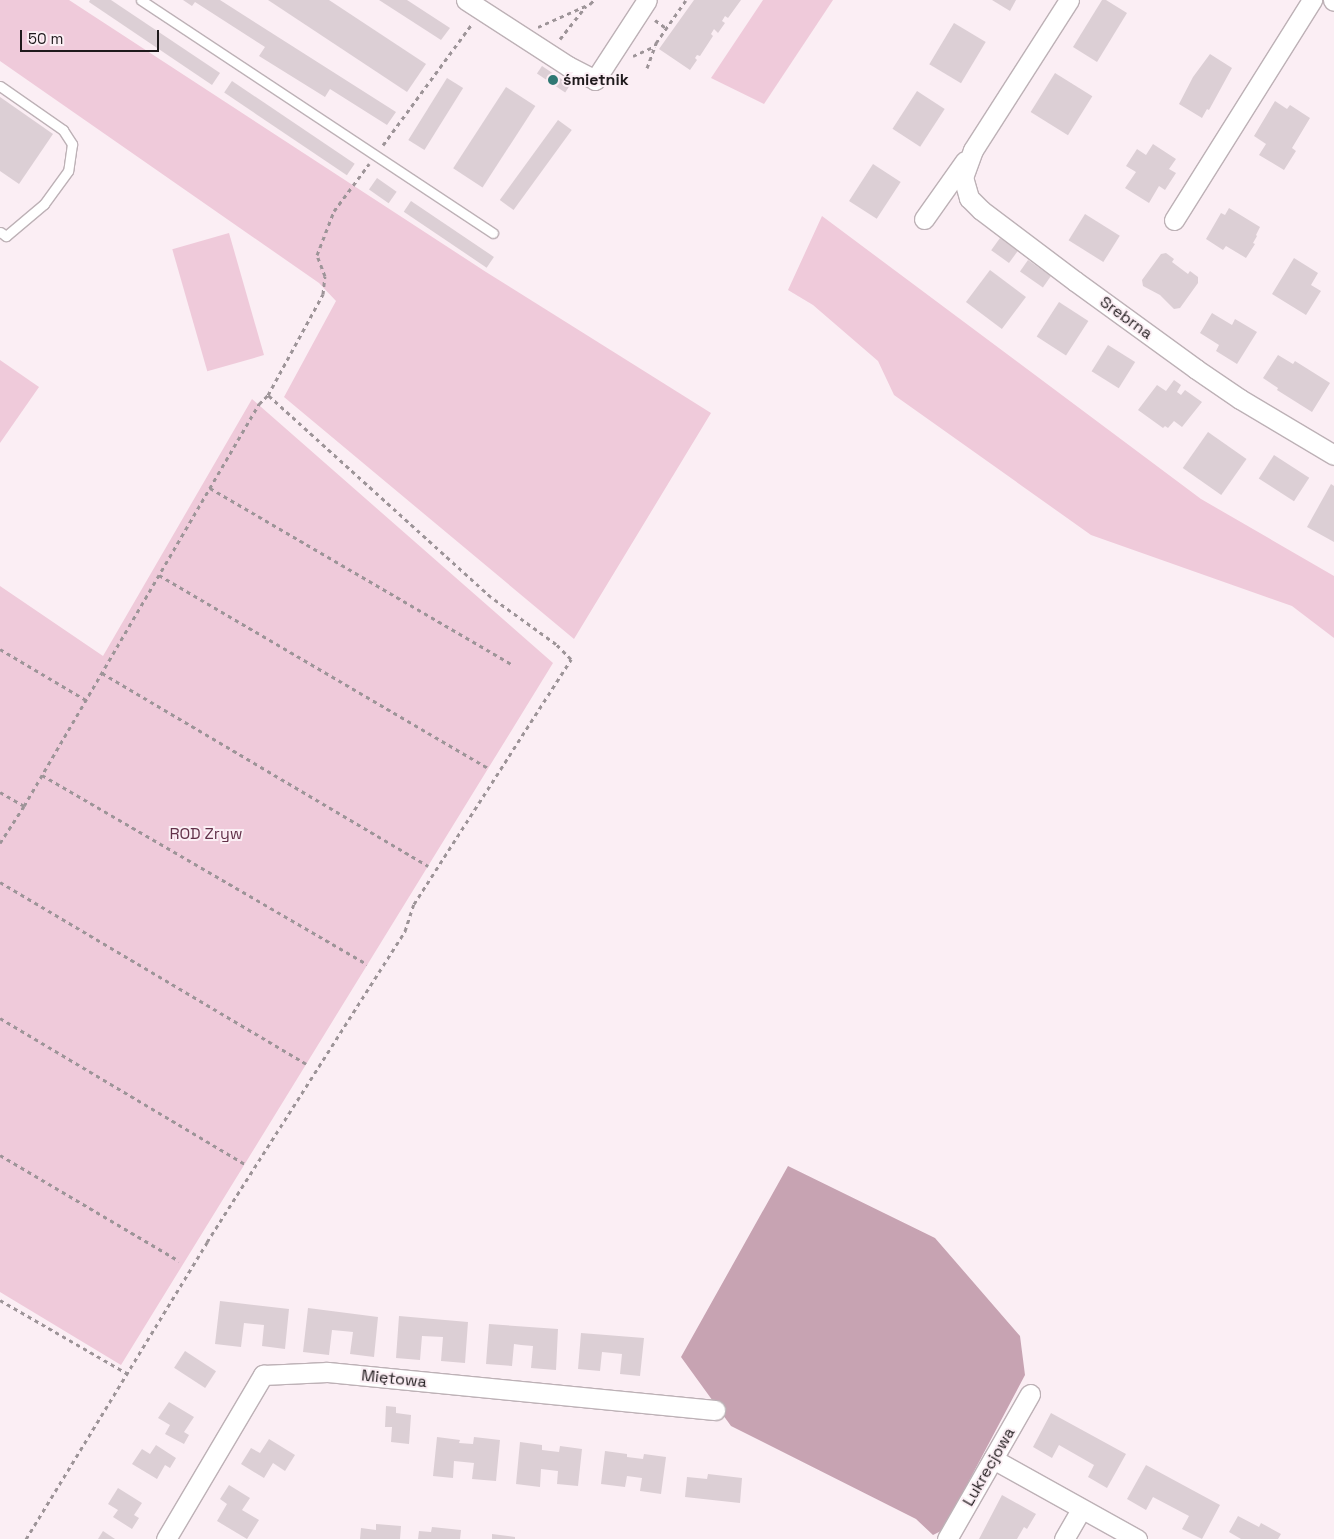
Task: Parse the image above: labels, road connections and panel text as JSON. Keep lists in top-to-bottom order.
{
  "streets": {
    "street": ["Srebrna", "Miętowa", "Lukrecjowa"]
  },
  "parks": ["ROD Zryw"],
  "places": ["śmietnik"],
  "scale_bar": "50 m"
}
